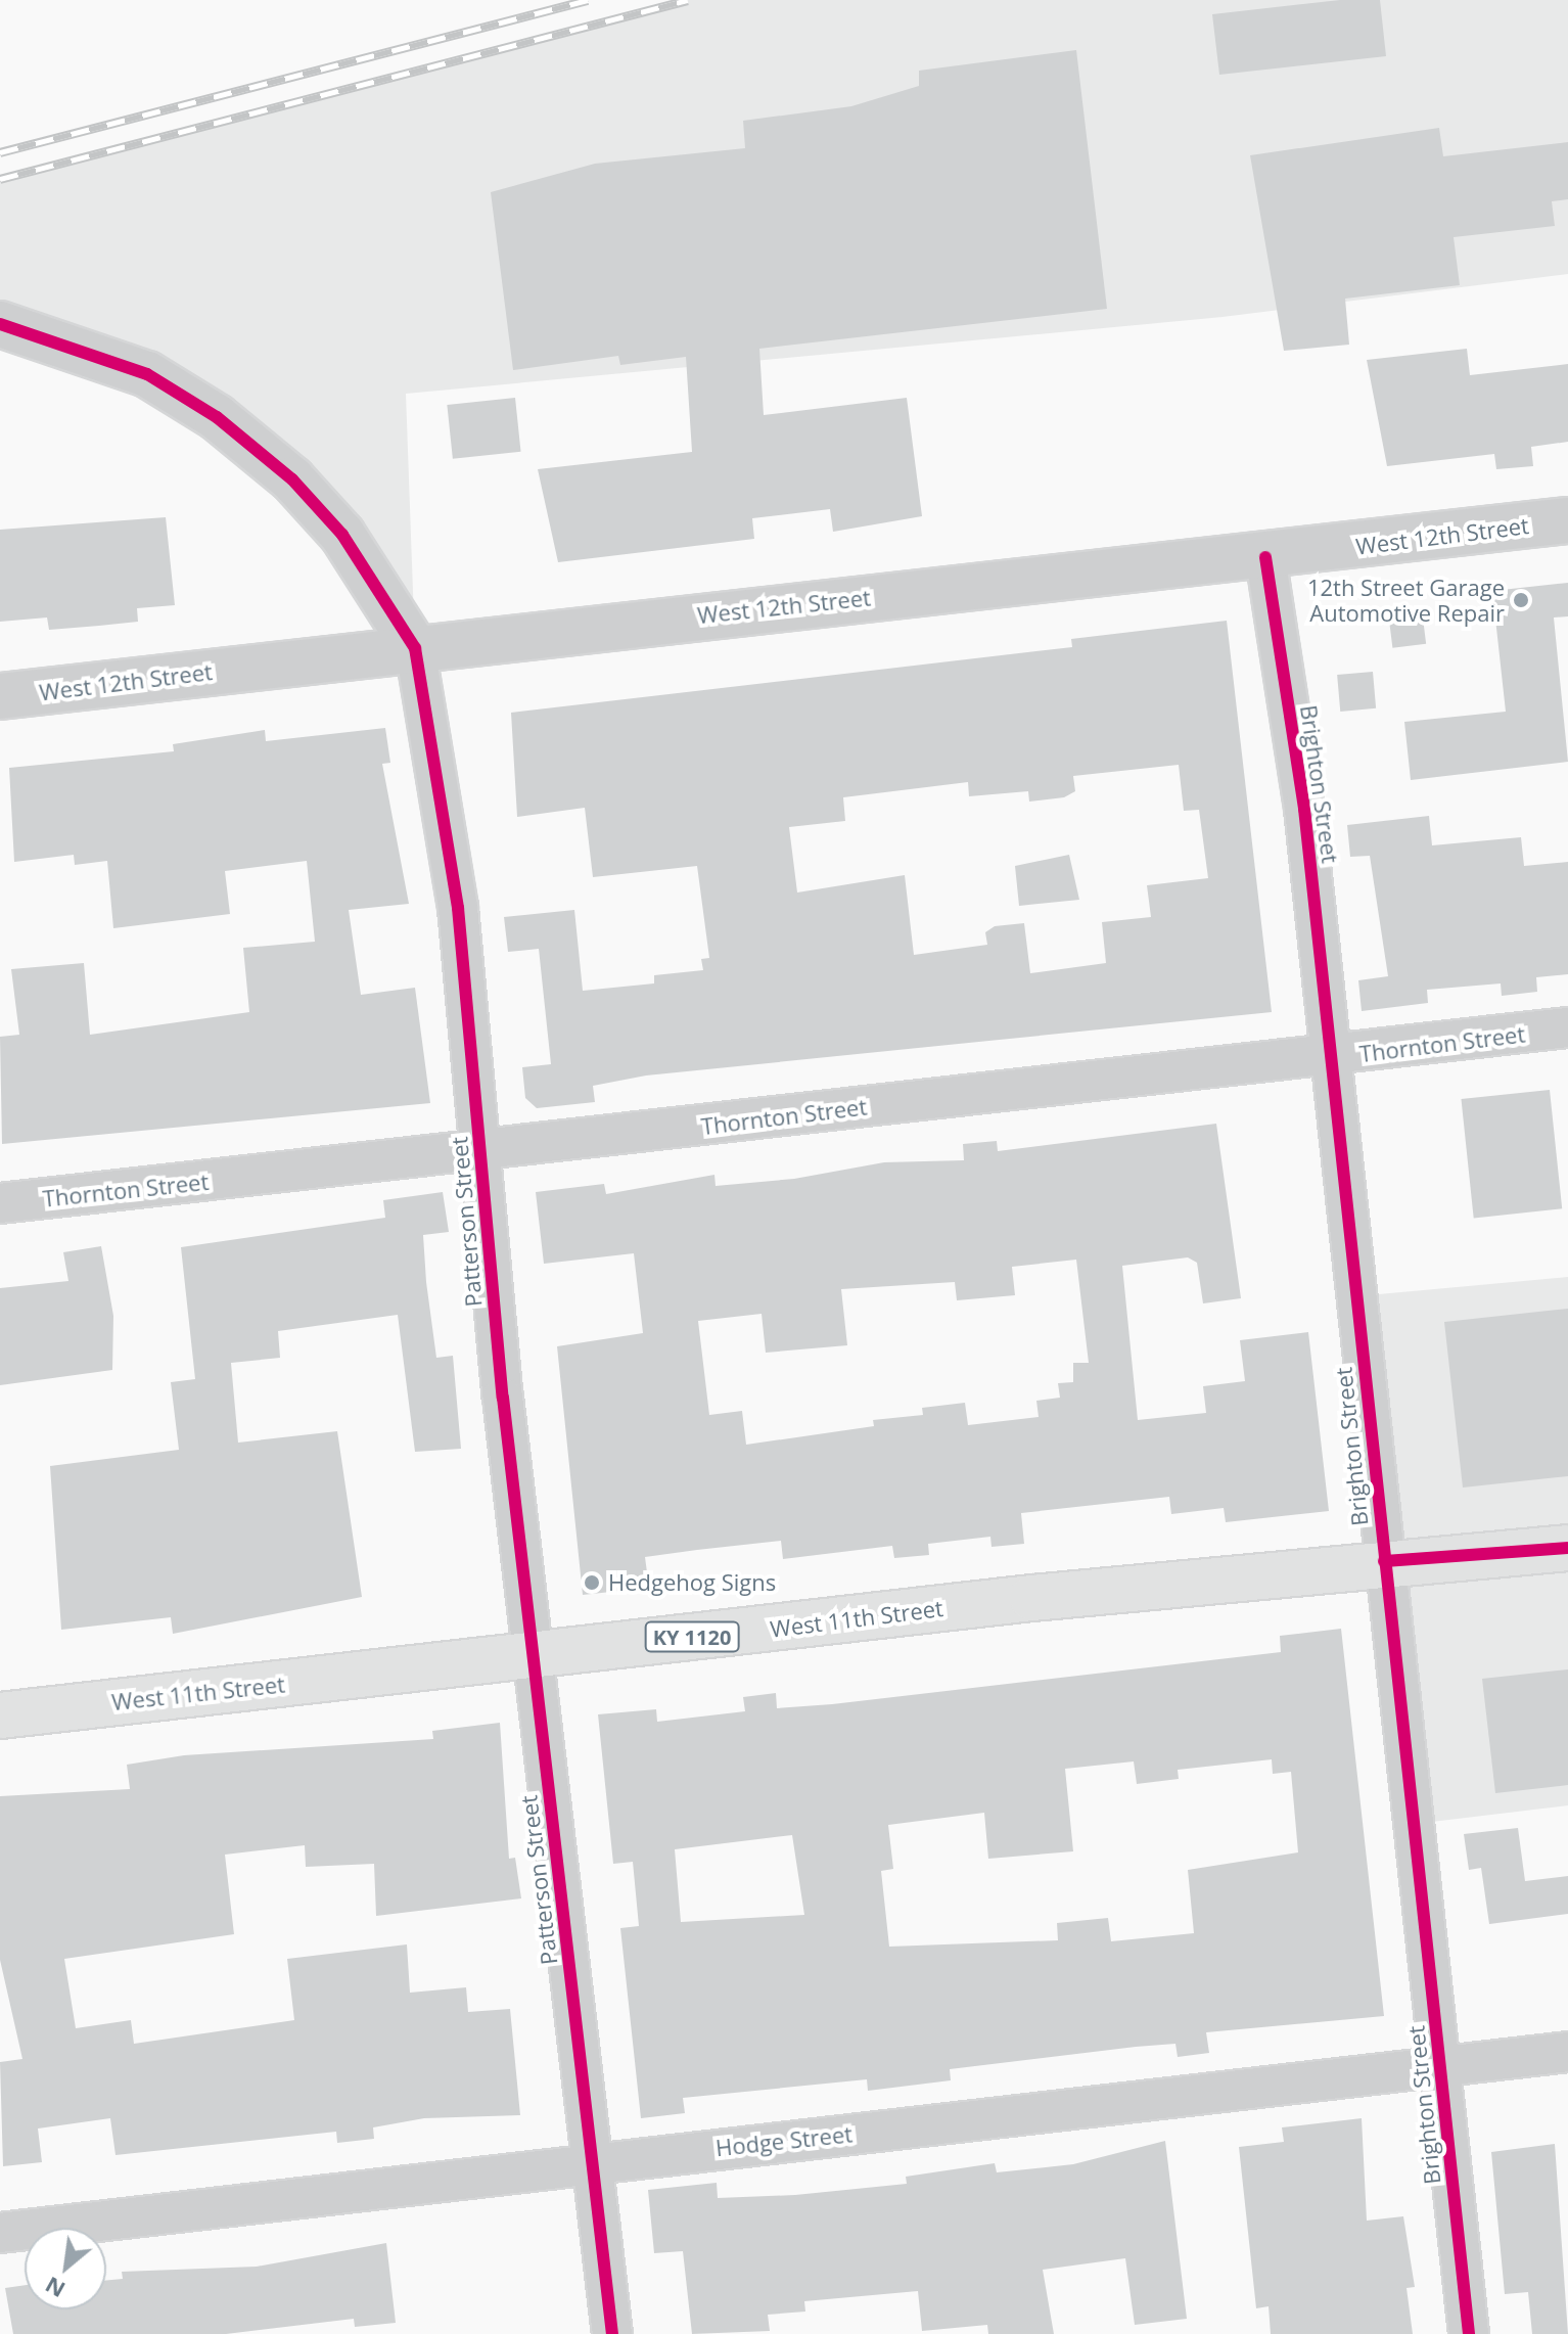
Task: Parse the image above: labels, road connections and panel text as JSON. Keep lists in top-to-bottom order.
{
  "streets": {
    "main road": ["West 11th Street", "KY 1120"],
    "street": [
      "West 12th Street",
      "Brighton Street",
      "Thornton Street",
      "Patterson Street",
      "Hodge Street"
    ]
  },
  "crossings": [
    ["West 12th Street", "Brighton Street"],
    ["West 12th Street", "Patterson Street"],
    ["Brighton Street", "Thornton Street"],
    ["Brighton Street", "West 11th Street"],
    ["Brighton Street", "Hodge Street"],
    ["Thornton Street", "Patterson Street"],
    ["Patterson Street", "West 11th Street"],
    ["Patterson Street", "Hodge Street"]
  ],
  "places": ["12th Street Garage Automotive Repair", "Hedgehog Signs"],
  "north": "bottom left"
}
